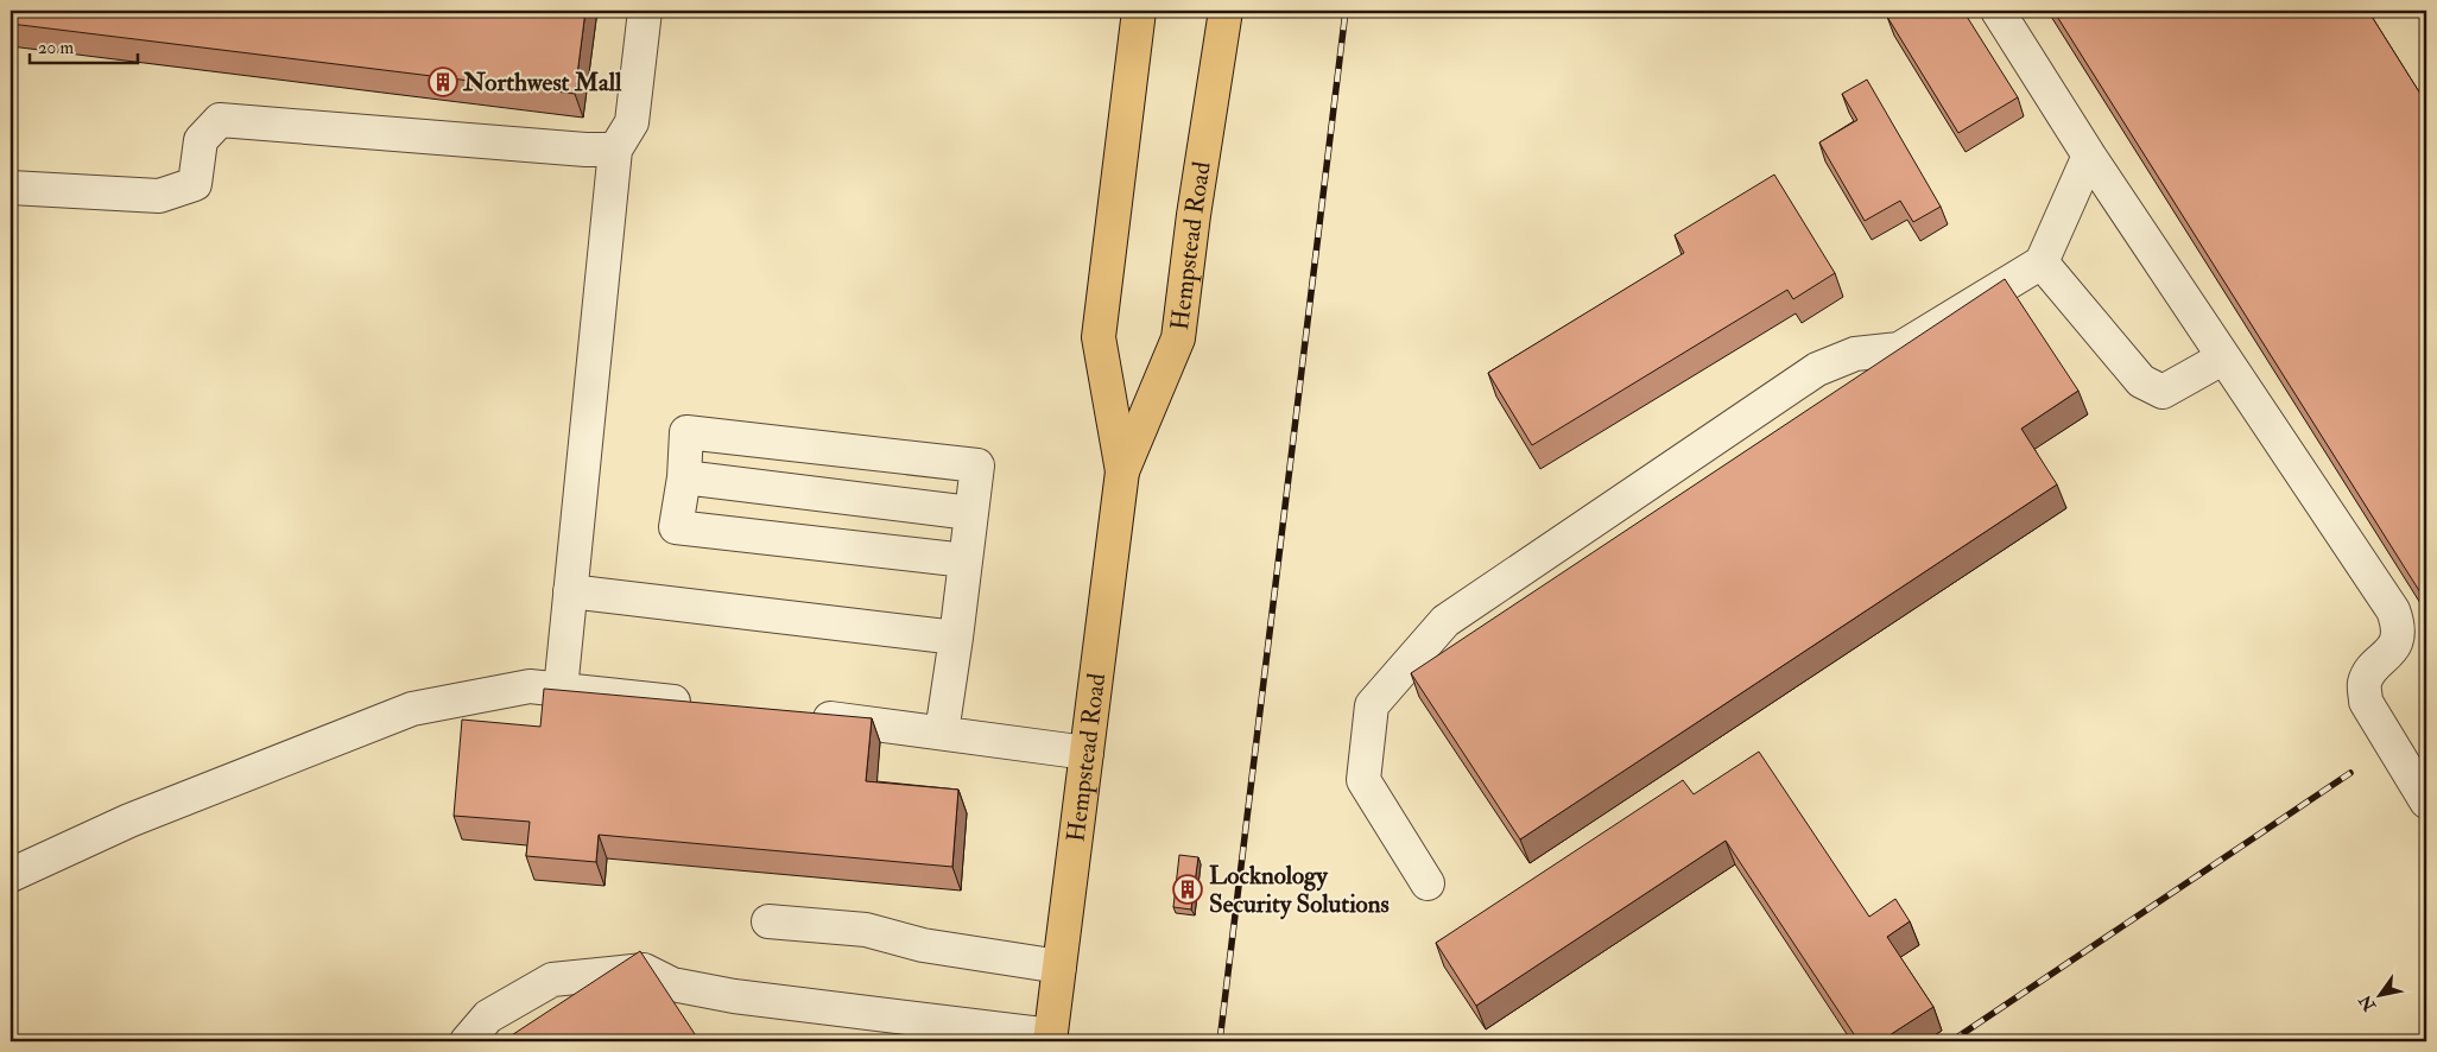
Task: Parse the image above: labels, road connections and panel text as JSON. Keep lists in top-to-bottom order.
{
  "streets": {
    "main road": ["Hempstead Road"]
  },
  "places": {
    "building": ["Northwest Mall", "Locknology Security Solutions"]
  },
  "scale_bar": "20 m",
  "north": "bottom left"
}
